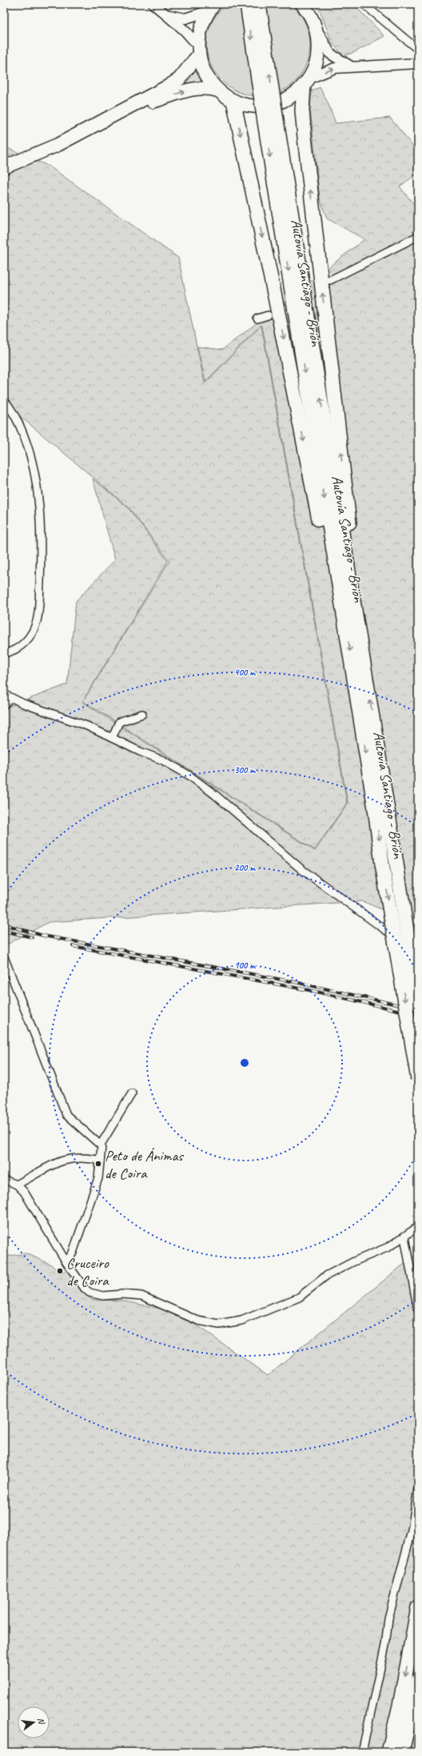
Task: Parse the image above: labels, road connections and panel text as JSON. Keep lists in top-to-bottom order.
{
  "streets": {
    "highway": ["Autovía Santiago - Brión"]
  },
  "places": ["Peto de Ánimas de Coira", "Cruceiro de Coira"],
  "north": "right",
  "rings": [
    "400 m",
    "300 m",
    "200 m",
    "100 m"
  ]
}
